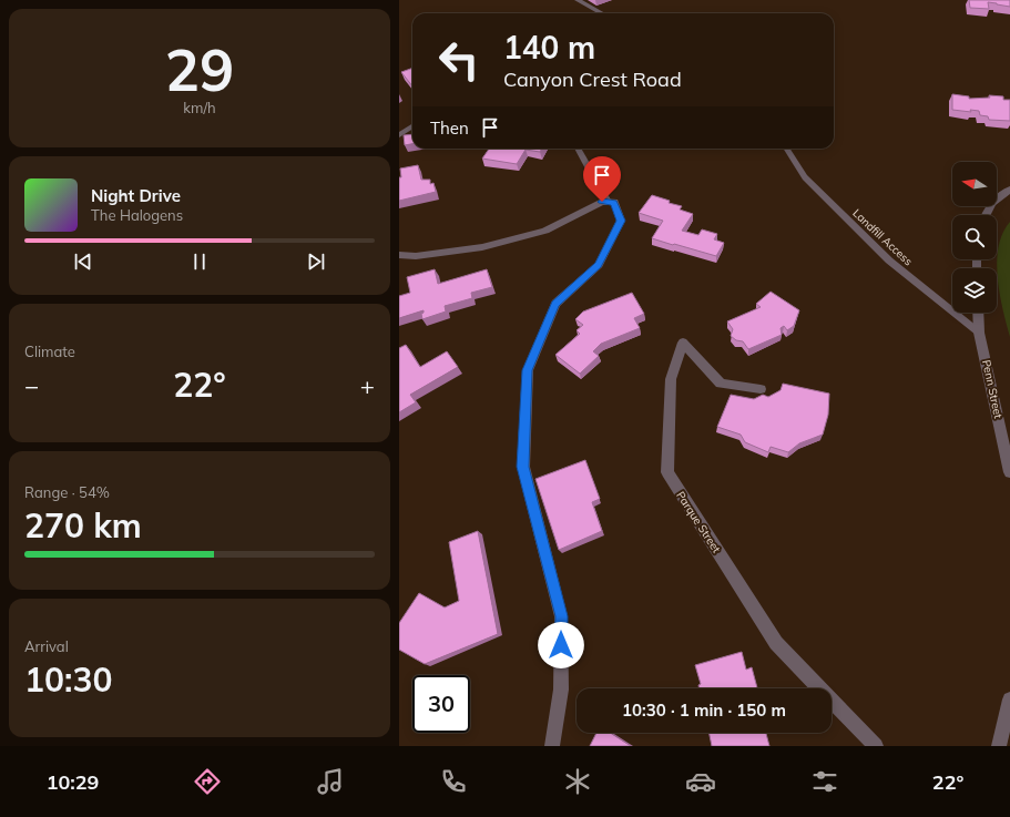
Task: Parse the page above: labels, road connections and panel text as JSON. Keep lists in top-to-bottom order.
{
  "streets": {
    "street": ["Penn Street", "Parque Street"],
    "lane": ["Landfill Access"]
  },
  "crossings": [
    ["Landfill Access", "Penn Street"]
  ],
  "north": "left",
  "page": {
    "tile": [
      ["29", "km/h"],
      "Climate",
      ["Range · 54%", "270 km"],
      ["Arrival", "10:30"]
    ],
    "turn": ["140 m", "Canyon Crest Road"],
    "then": "Then",
    "song": ["Night Drive", "The Halogens"],
    "heat": ["−", "22°", "+"],
    "limit": "30",
    "trip": "10:30 · 1 min · 150 m",
    "tabs": ["10:29", "22°"]
  }
}
